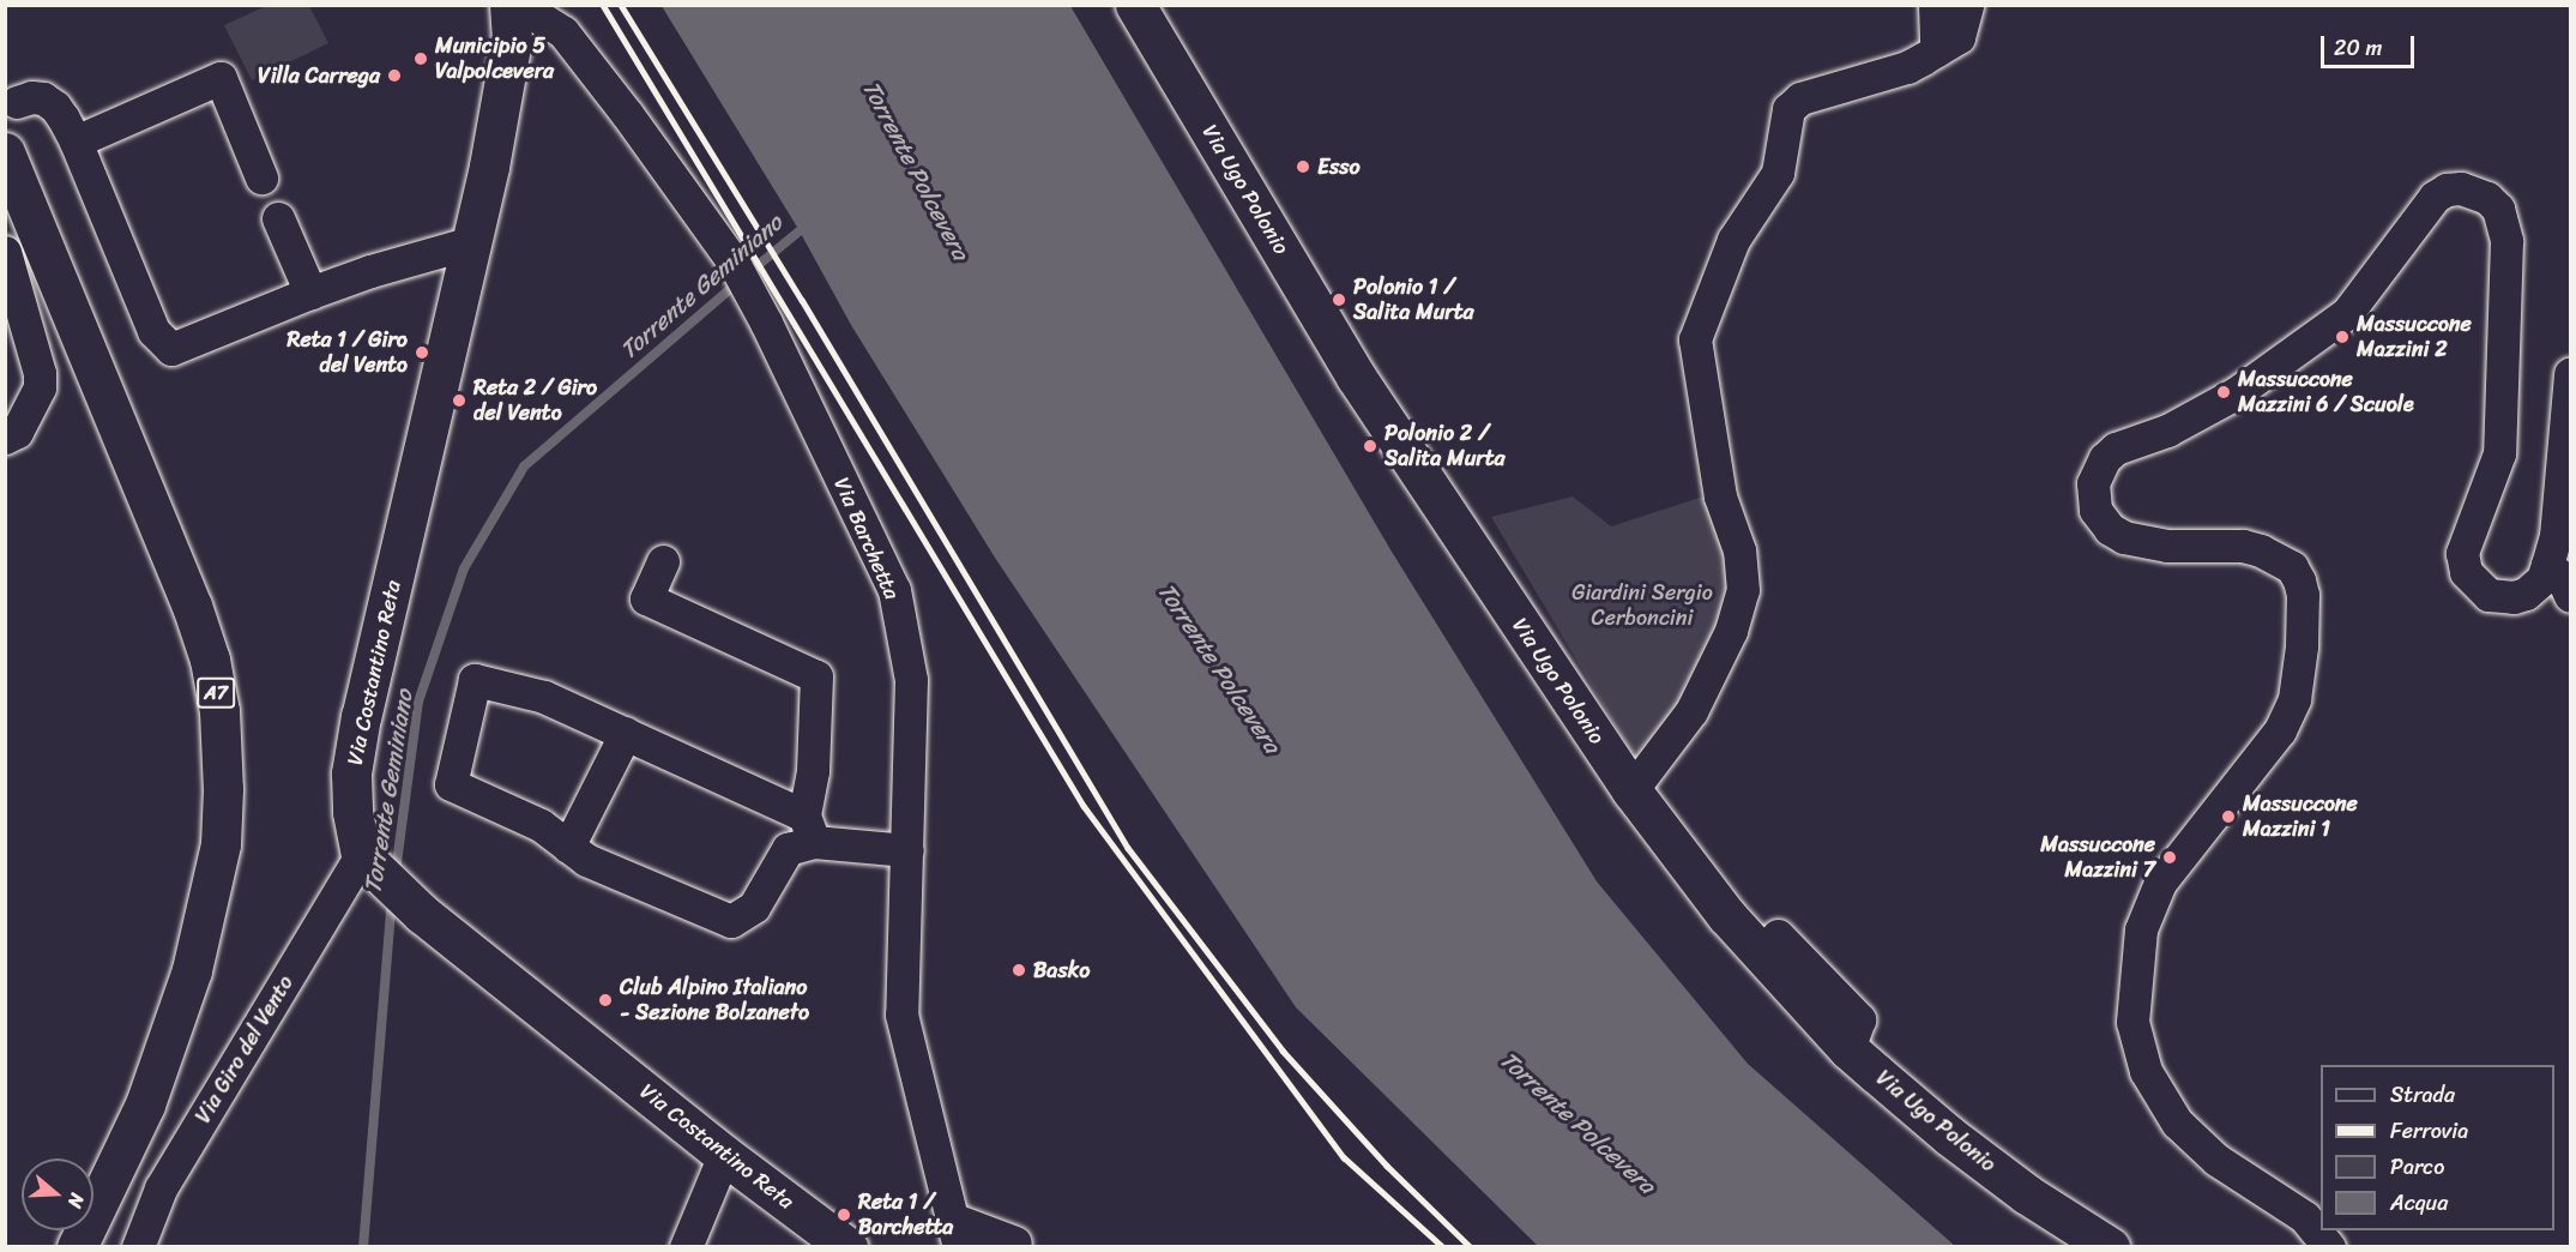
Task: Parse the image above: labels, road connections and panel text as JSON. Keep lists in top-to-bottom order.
{
  "streets": {
    "main road": ["Via Ugo Polonio", "Via Costantino Reta", "A7"],
    "street": ["Via Barchetta", "Via Giro del Vento"]
  },
  "crossings": [
    ["Via Barchetta", "Via Costantino Reta"],
    ["Via Costantino Reta", "Via Giro del Vento"]
  ],
  "water": ["Torrente Polcevera", "Torrente Geminiano"],
  "parks": ["Giardini Sergio Cerboncini"],
  "places": [
    "Municipio 5 Valpolcevera",
    "Villa Carrega",
    "Esso",
    "Polonio 1 / Salita Murta",
    "Massuccone Mazzini 2",
    "Reta 1 / Giro del Vento",
    "Massuccone Mazzini 6 / Scuole",
    "Reta 2 / Giro del Vento",
    "Polonio 2 / Salita Murta",
    "Massuccone Mazzini 1",
    "Massuccone Mazzini 7",
    "Basko",
    "Club Alpino Italiano - Sezione Bolzaneto",
    "Reta 1 / Barchetta"
  ],
  "legend": [
    "Strada",
    "Ferrovia",
    "Parco",
    "Acqua"
  ],
  "scale_bar": "20 m",
  "north": "right"
}
